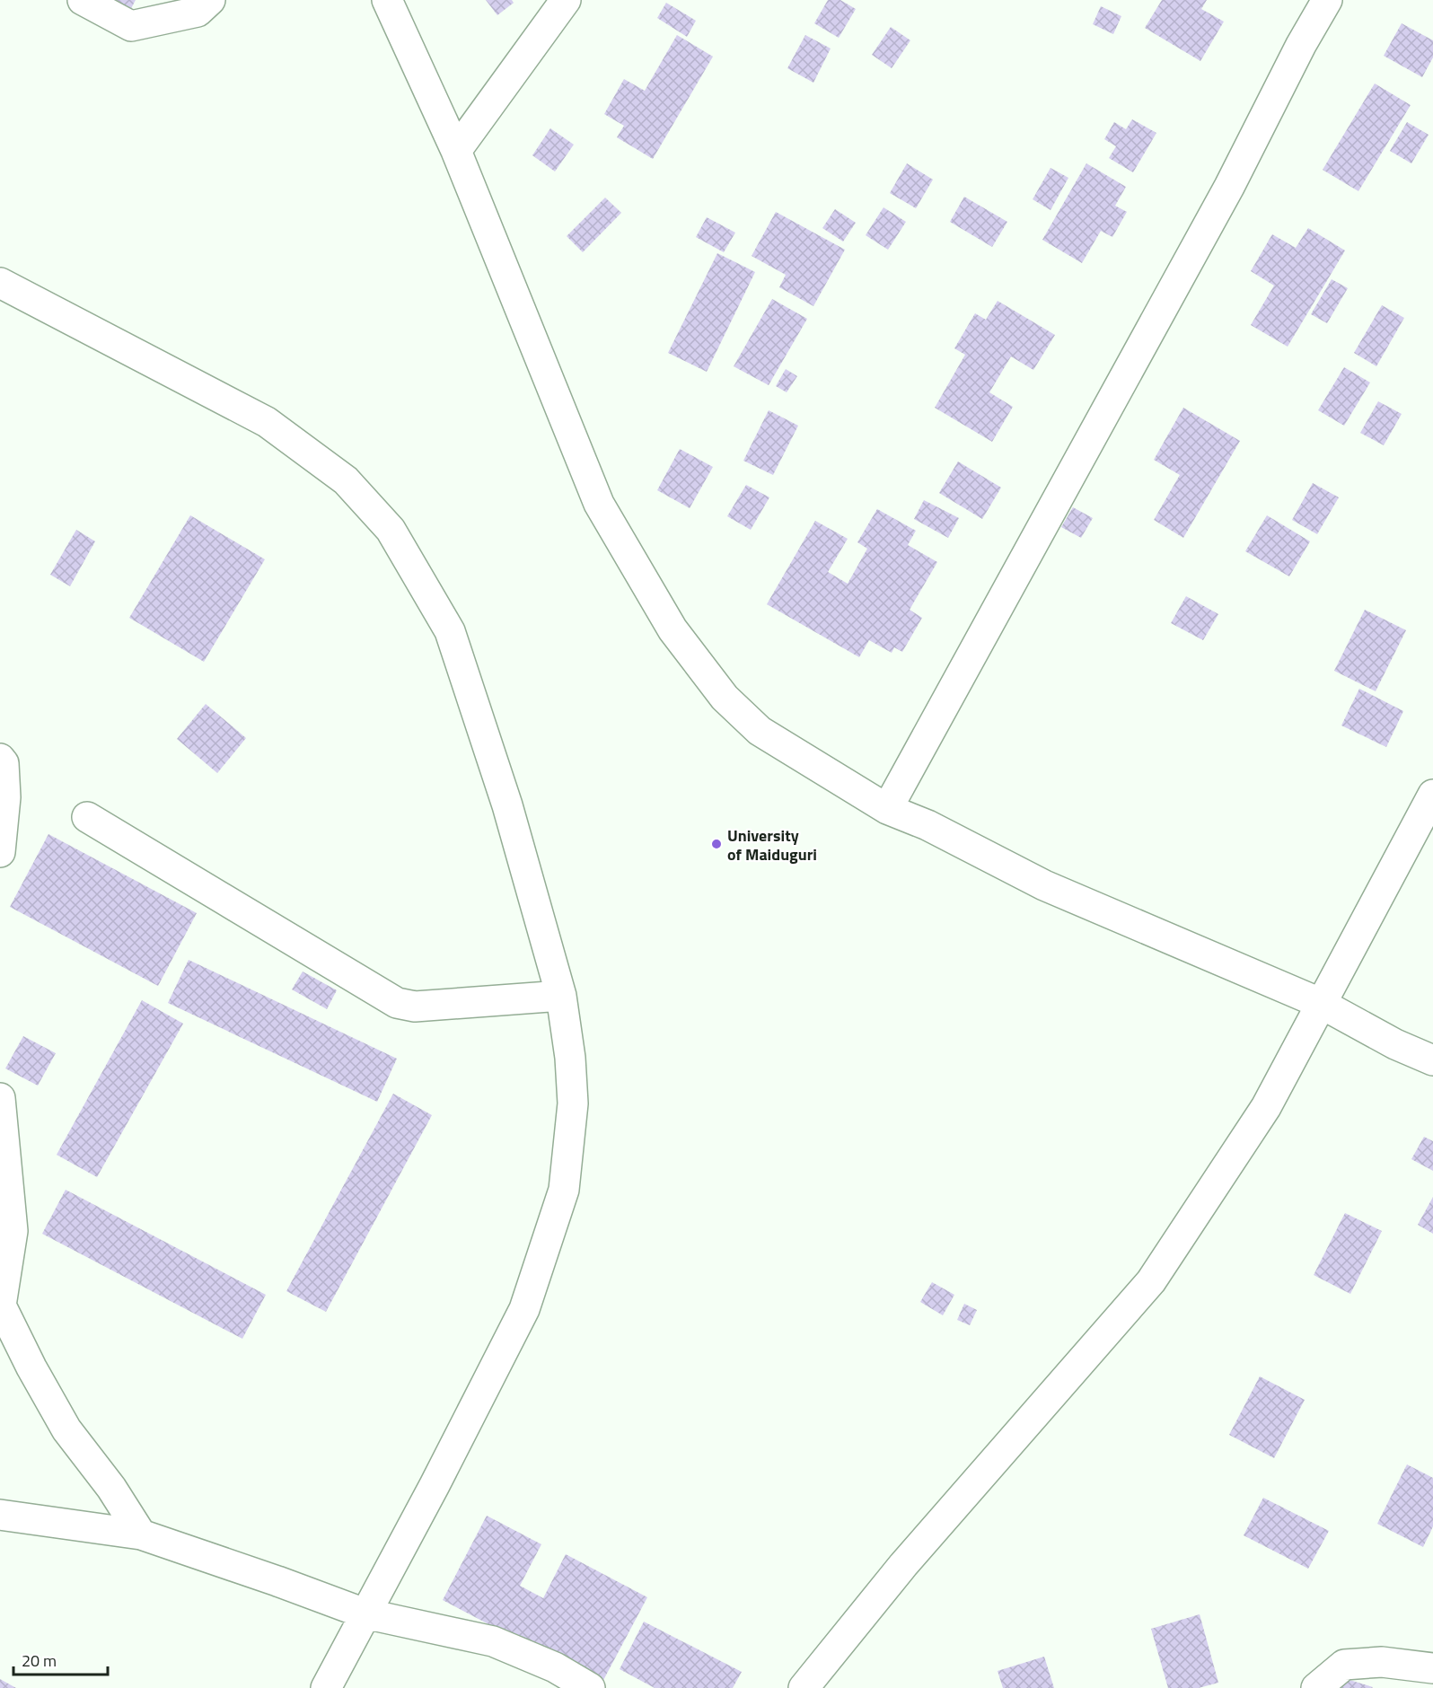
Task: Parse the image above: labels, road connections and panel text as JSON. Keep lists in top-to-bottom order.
{
  "places": ["University of Maiduguri"],
  "scale_bar": "20 m"
}
